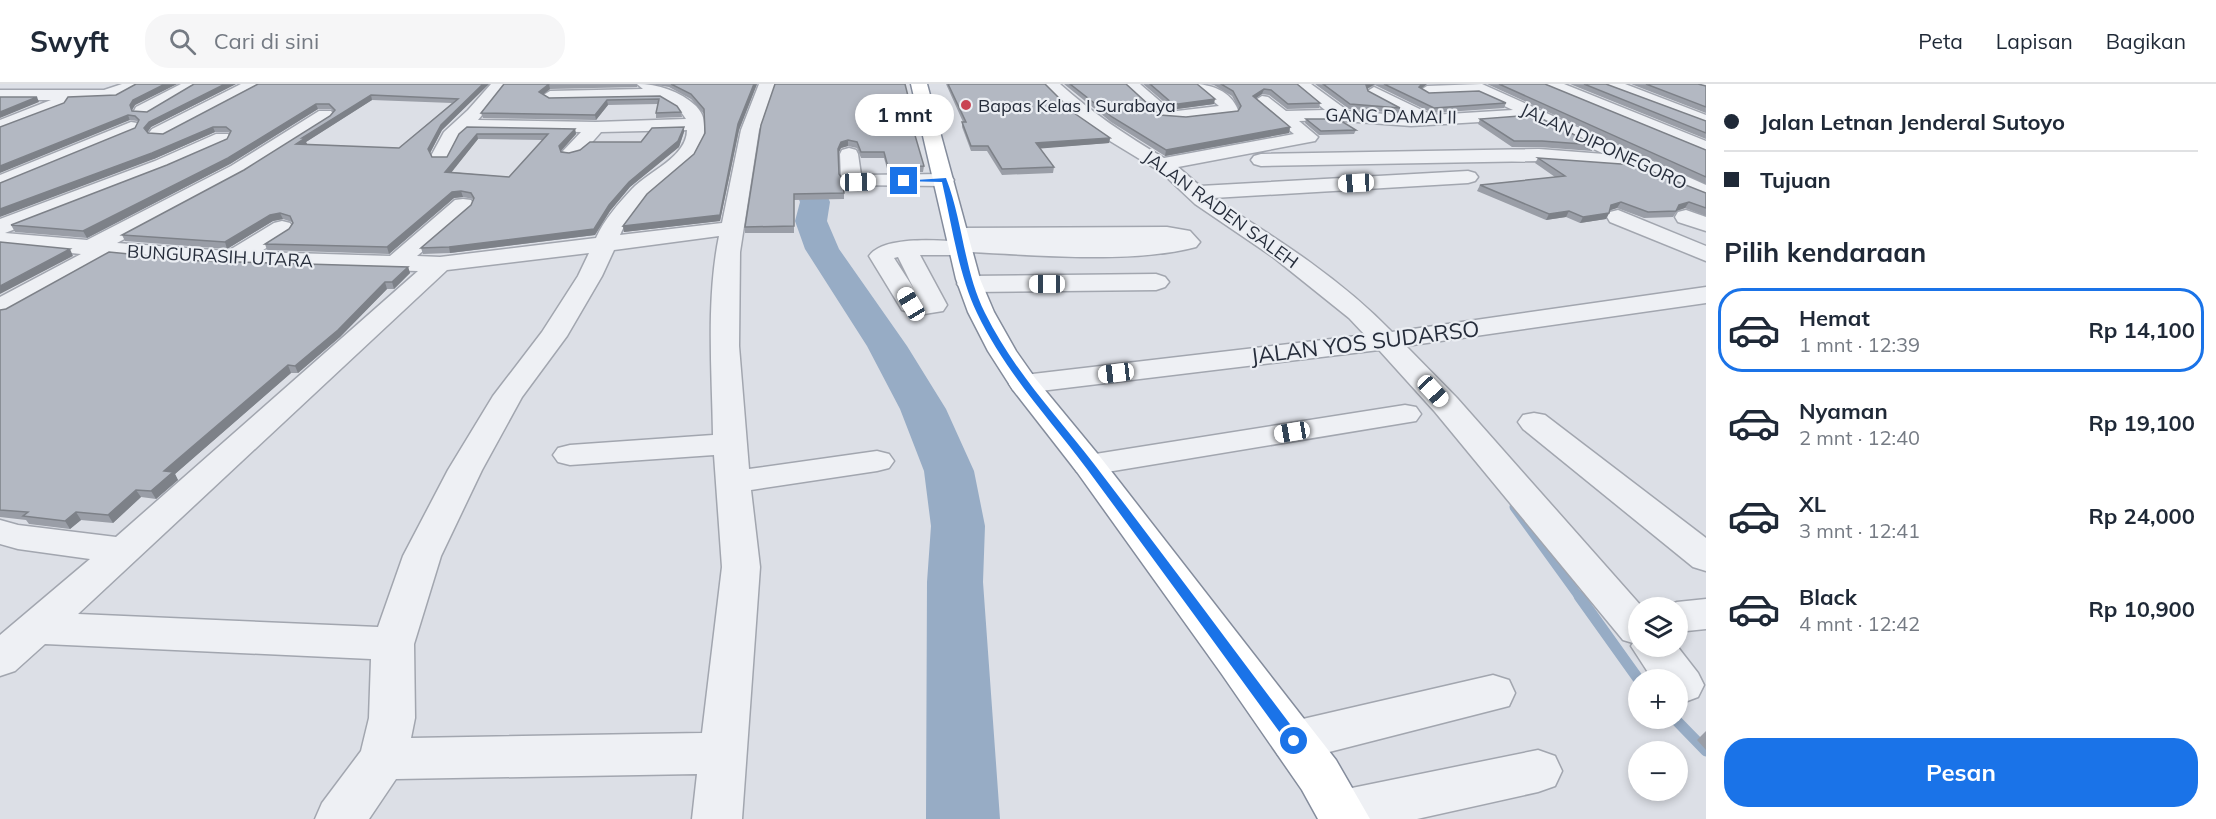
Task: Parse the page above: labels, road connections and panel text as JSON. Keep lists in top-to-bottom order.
{
  "streets": {
    "street": [
      "GANG DAMAI II",
      "JALAN DIPONEGORO",
      "JALAN RADEN SALEH",
      "BUNGURASIH UTARA",
      "JALAN YOS SUDARSO"
    ]
  },
  "crossings": [
    ["GANG DAMAI II", "JALAN DIPONEGORO"],
    ["JALAN RADEN SALEH", "JALAN YOS SUDARSO"]
  ],
  "places": ["Bapas Kelas I Surabaya"],
  "page": {
    "header": "Swyft",
    "search": "Cari di sini",
    "nav": ["Peta", "Lapisan", "Bagikan"],
    "banner": ["Jalan Letnan Jenderal Sutoyo", "Tujuan"],
    "bubble": "1 mnt",
    "heading": "Pilih kendaraan",
    "list": [
      {
        "name": "Hemat",
        "note": "1 mnt · 12:39",
        "value": "Rp 14,100"
      },
      {
        "name": "Nyaman",
        "note": "2 mnt · 12:40",
        "value": "Rp 19,100"
      },
      {
        "name": "XL",
        "note": "3 mnt · 12:41",
        "value": "Rp 24,000"
      },
      {
        "name": "Black",
        "note": "4 mnt · 12:42",
        "value": "Rp 10,900"
      }
    ],
    "map_buttons": ["+", "−"],
    "buttons": "Pesan"
  }
}
